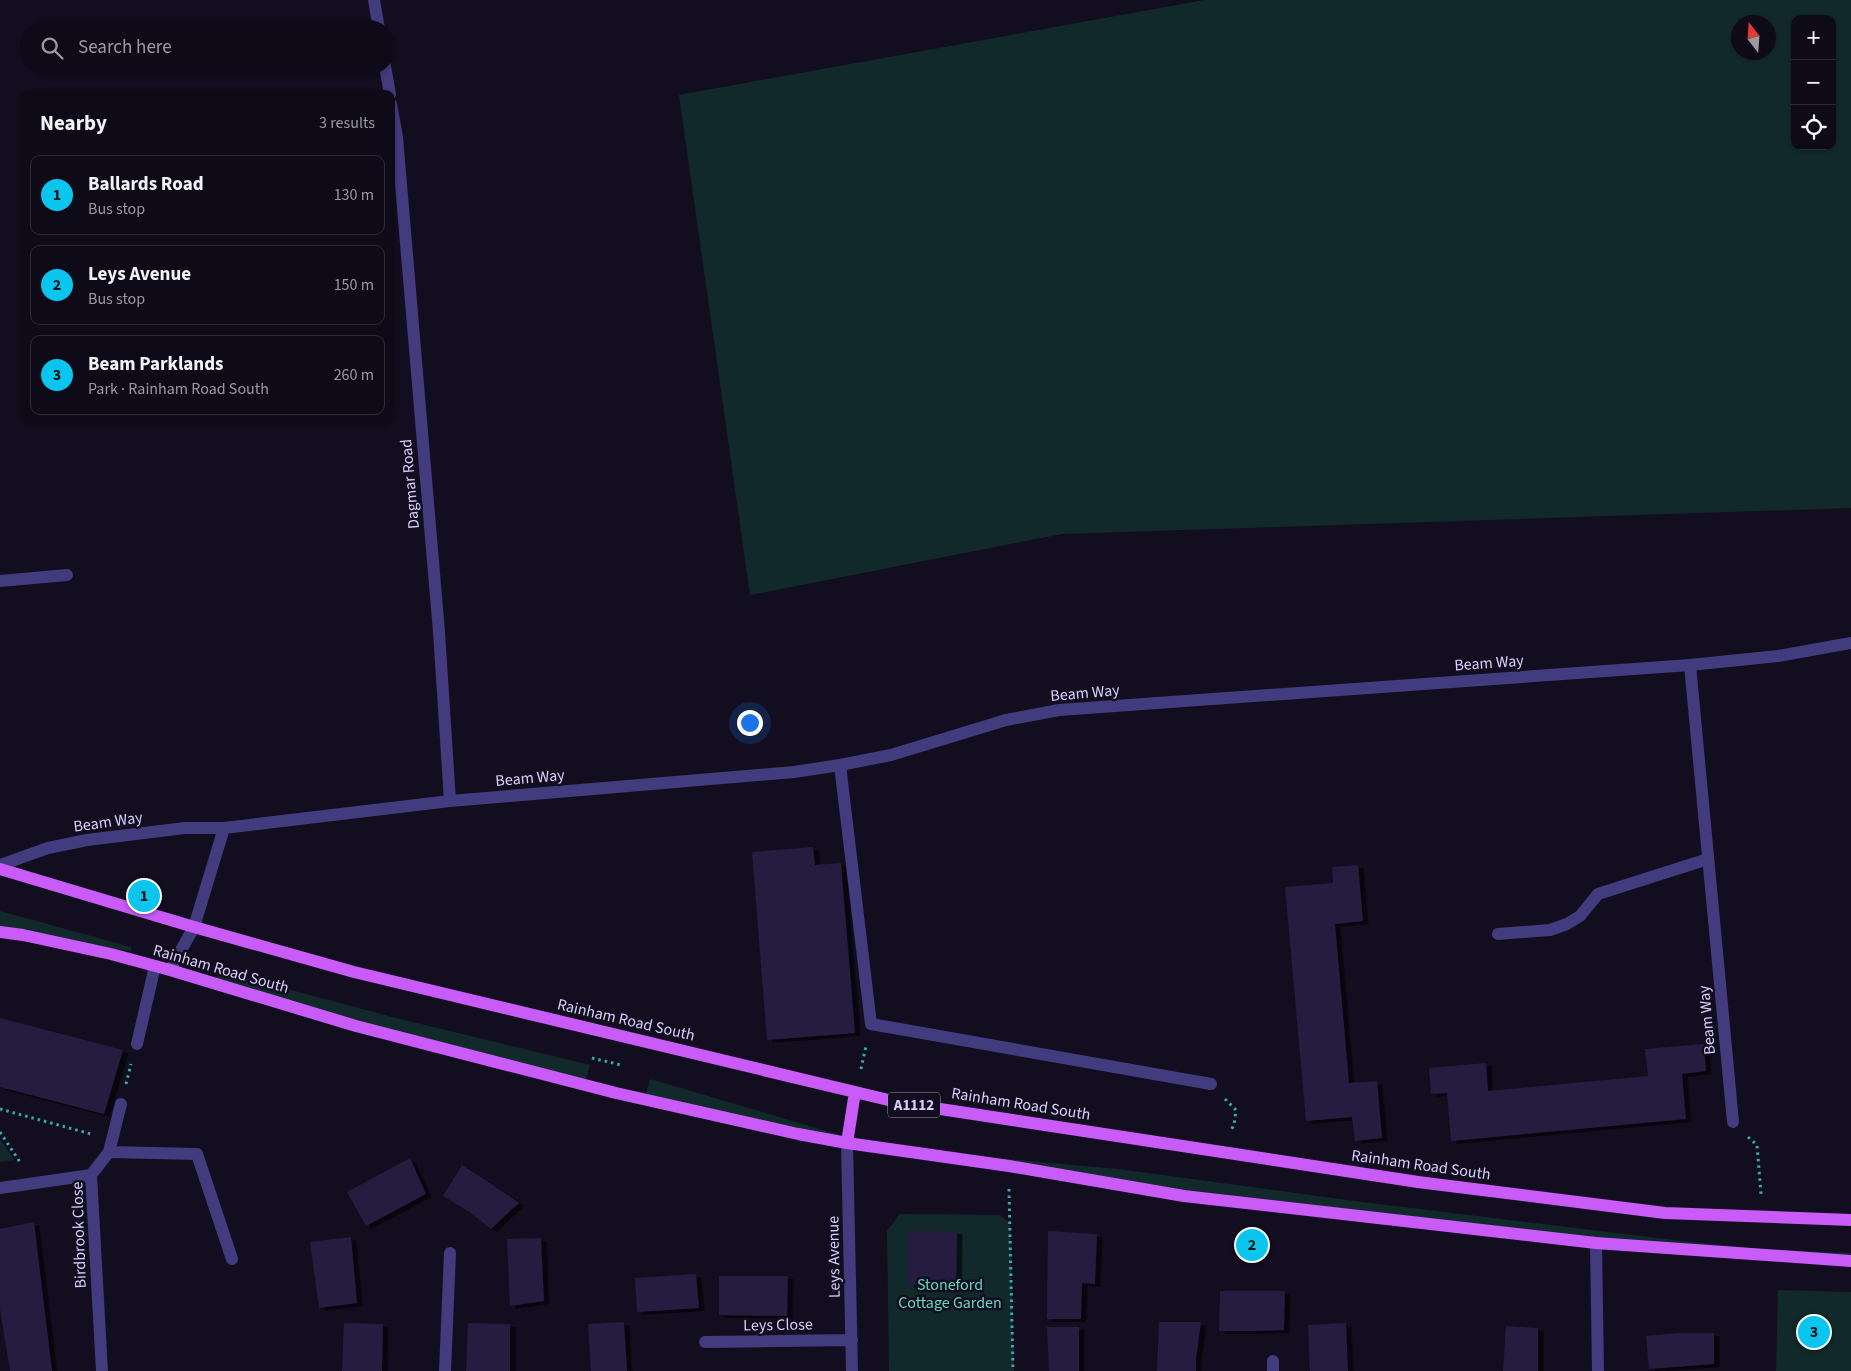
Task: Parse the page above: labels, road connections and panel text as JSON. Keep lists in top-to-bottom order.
{
  "streets": {
    "main road": ["Rainham Road South", "A1112"],
    "street": [
      "Dagmar Road",
      "Beam Way",
      "Birdbrook Close",
      "Leys Avenue",
      "Leys Close"
    ]
  },
  "crossings": [
    ["Dagmar Road", "Beam Way"],
    ["Rainham Road South", "Leys Avenue"],
    ["Leys Avenue", "Leys Close"]
  ],
  "parks": ["Stoneford Cottage Garden"],
  "north": "top",
  "page": {
    "map_buttons": ["+", "−"],
    "search": "Search here",
    "heading": ["Nearby", "3 results"],
    "list": [
      {
        "mark": "1",
        "name": "Ballards Road",
        "note": "Bus stop",
        "value": "130 m"
      },
      {
        "mark": "2",
        "name": "Leys Avenue",
        "note": "Bus stop",
        "value": "150 m"
      },
      {
        "mark": "3",
        "name": "Beam Parklands",
        "note": "Park · Rainham Road South",
        "value": "260 m"
      }
    ],
    "pins": ["1", "2", "3"]
  }
}
